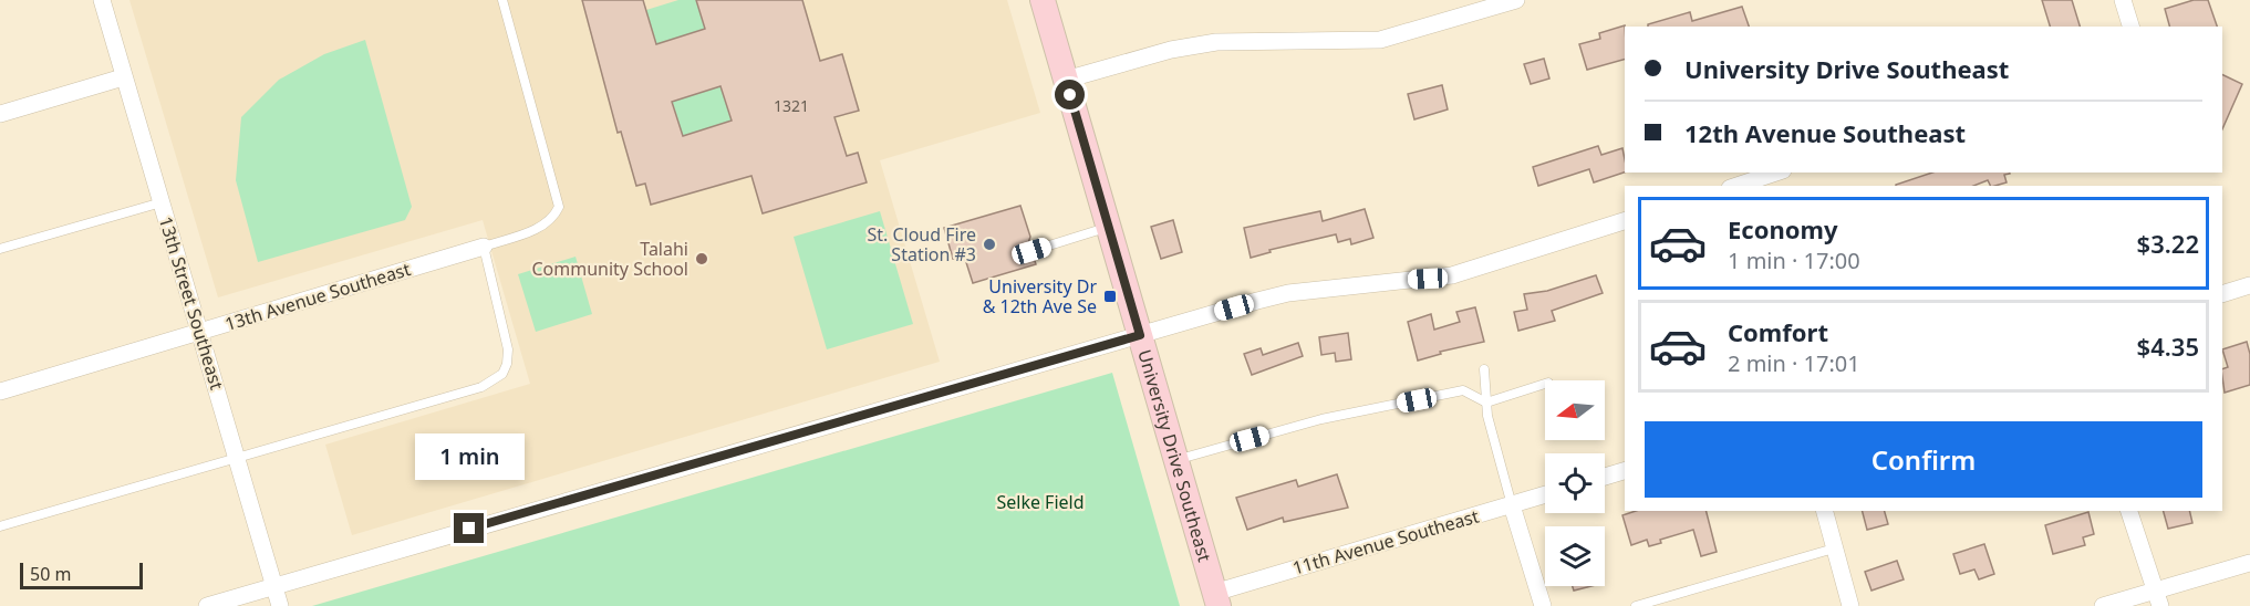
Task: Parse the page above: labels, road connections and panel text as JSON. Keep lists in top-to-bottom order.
{
  "streets": {
    "street": [
      "13th Avenue Southeast",
      "13th Street Southeast",
      "University Drive Southeast",
      "11th Avenue Southeast"
    ]
  },
  "crossings": [
    ["13th Avenue Southeast", "13th Street Southeast"],
    ["University Drive Southeast", "11th Avenue Southeast"]
  ],
  "parks": ["Selke Field"],
  "places": {
    "other": ["St. Cloud Fire Station #3", "Talahi Community School"],
    "transit": ["University Dr & 12th Ave Se"]
  },
  "house_numbers": ["1321"],
  "scale_bar": "50 m",
  "north": "left",
  "page": {
    "banner": ["University Drive Southeast", "12th Avenue Southeast"],
    "list": [
      {
        "name": "Economy",
        "note": "1 min · 17:00",
        "value": "$3.22"
      },
      {
        "name": "Comfort",
        "note": "2 min · 17:01",
        "value": "$4.35"
      }
    ],
    "buttons": "Confirm",
    "bubble": "1 min",
    "scale": "50 m"
  }
}
